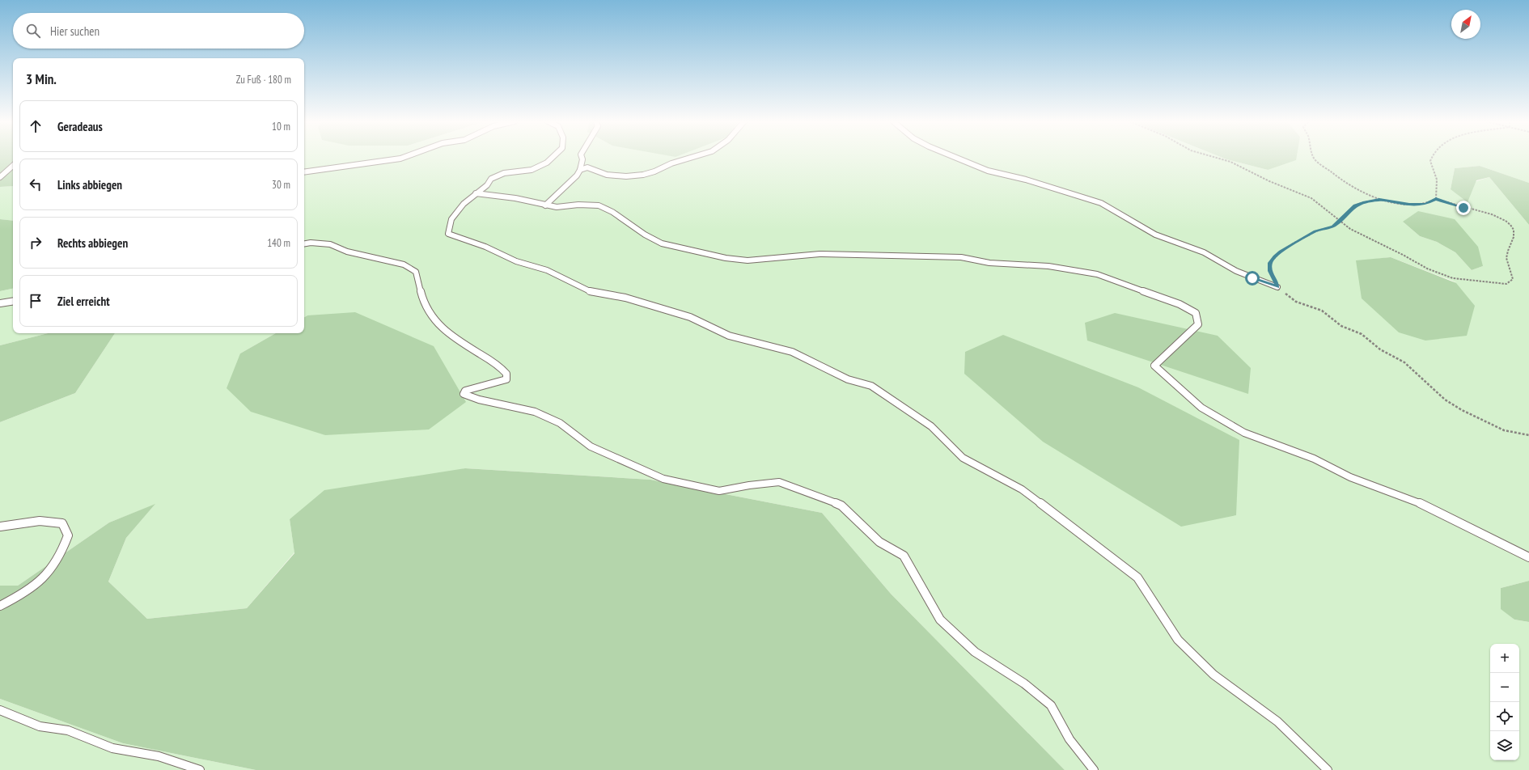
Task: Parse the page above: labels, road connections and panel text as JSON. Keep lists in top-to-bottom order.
{
  "north": "top right",
  "page": {
    "search": "Hier suchen",
    "heading": ["3 Min.", "Zu Fuß · 180 m"],
    "list": [
      ["Geradeaus", "10 m"],
      ["Links abbiegen", "30 m"],
      ["Rechts abbiegen", "140 m"],
      "Ziel erreicht"
    ],
    "map_buttons": ["+", "−"]
  }
}
